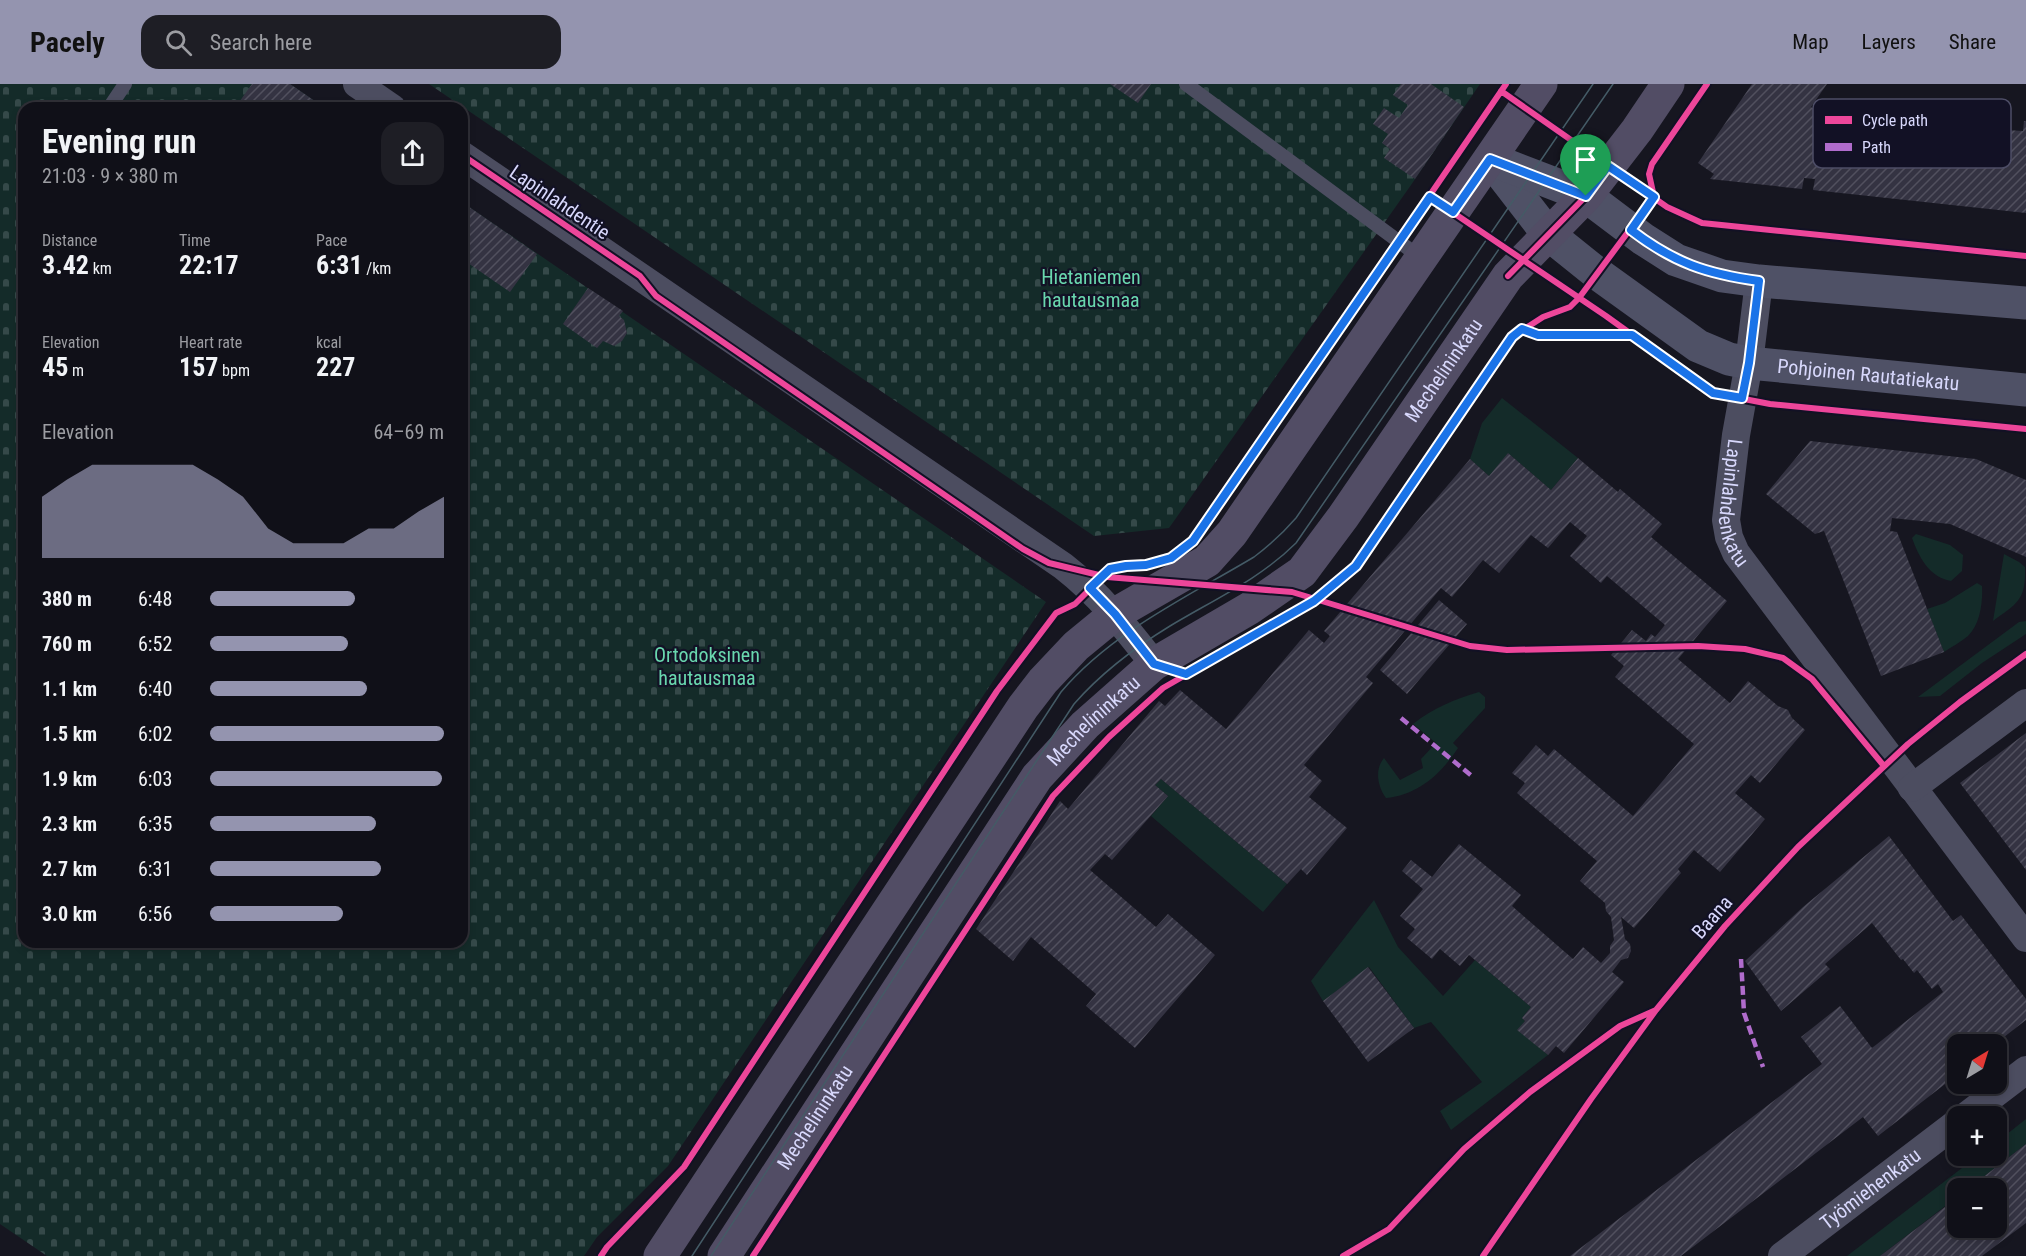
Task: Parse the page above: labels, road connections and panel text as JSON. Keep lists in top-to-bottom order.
{
  "streets": {
    "main road": ["Mechelininkatu", "Pohjoinen Rautatiekatu"],
    "street": ["Lapinlahdentie", "Lapinlahdenkatu", "Työmiehenkatu"],
    "cycle path": ["Baana"]
  },
  "crossings": [
    ["Lapinlahdentie", "Mechelininkatu"],
    ["Mechelininkatu", "Pohjoinen Rautatiekatu"],
    ["Pohjoinen Rautatiekatu", "Lapinlahdenkatu"]
  ],
  "parks": ["Hietaniemen hautausmaa", "Ortodoksinen hautausmaa"],
  "legend": ["Cycle path", "Path"],
  "north": "top right",
  "page": {
    "header": "Pacely",
    "search": "Search here",
    "nav": ["Map", "Layers", "Share"],
    "heading": ["Evening run", "21:03 · 9 × 380 m"],
    "stats": [
      ["Distance", "3.42 km"],
      ["Time", "22:17"],
      ["Pace", "6:31 /km"],
      ["Elevation", "45 m"],
      ["Heart rate", "157 bpm"],
      ["kcal", "227"]
    ],
    "chart": ["Elevation", "64–69 m"],
    "list": [
      {
        "name": "380 m",
        "note": "6:48"
      },
      {
        "name": "760 m",
        "note": "6:52"
      },
      {
        "name": "1.1 km",
        "note": "6:40"
      },
      {
        "name": "1.5 km",
        "note": "6:02"
      },
      {
        "name": "1.9 km",
        "note": "6:03"
      },
      {
        "name": "2.3 km",
        "note": "6:35"
      },
      {
        "name": "2.7 km",
        "note": "6:31"
      },
      {
        "name": "3.0 km",
        "note": "6:56"
      }
    ],
    "map_buttons": ["+", "−"]
  }
}
